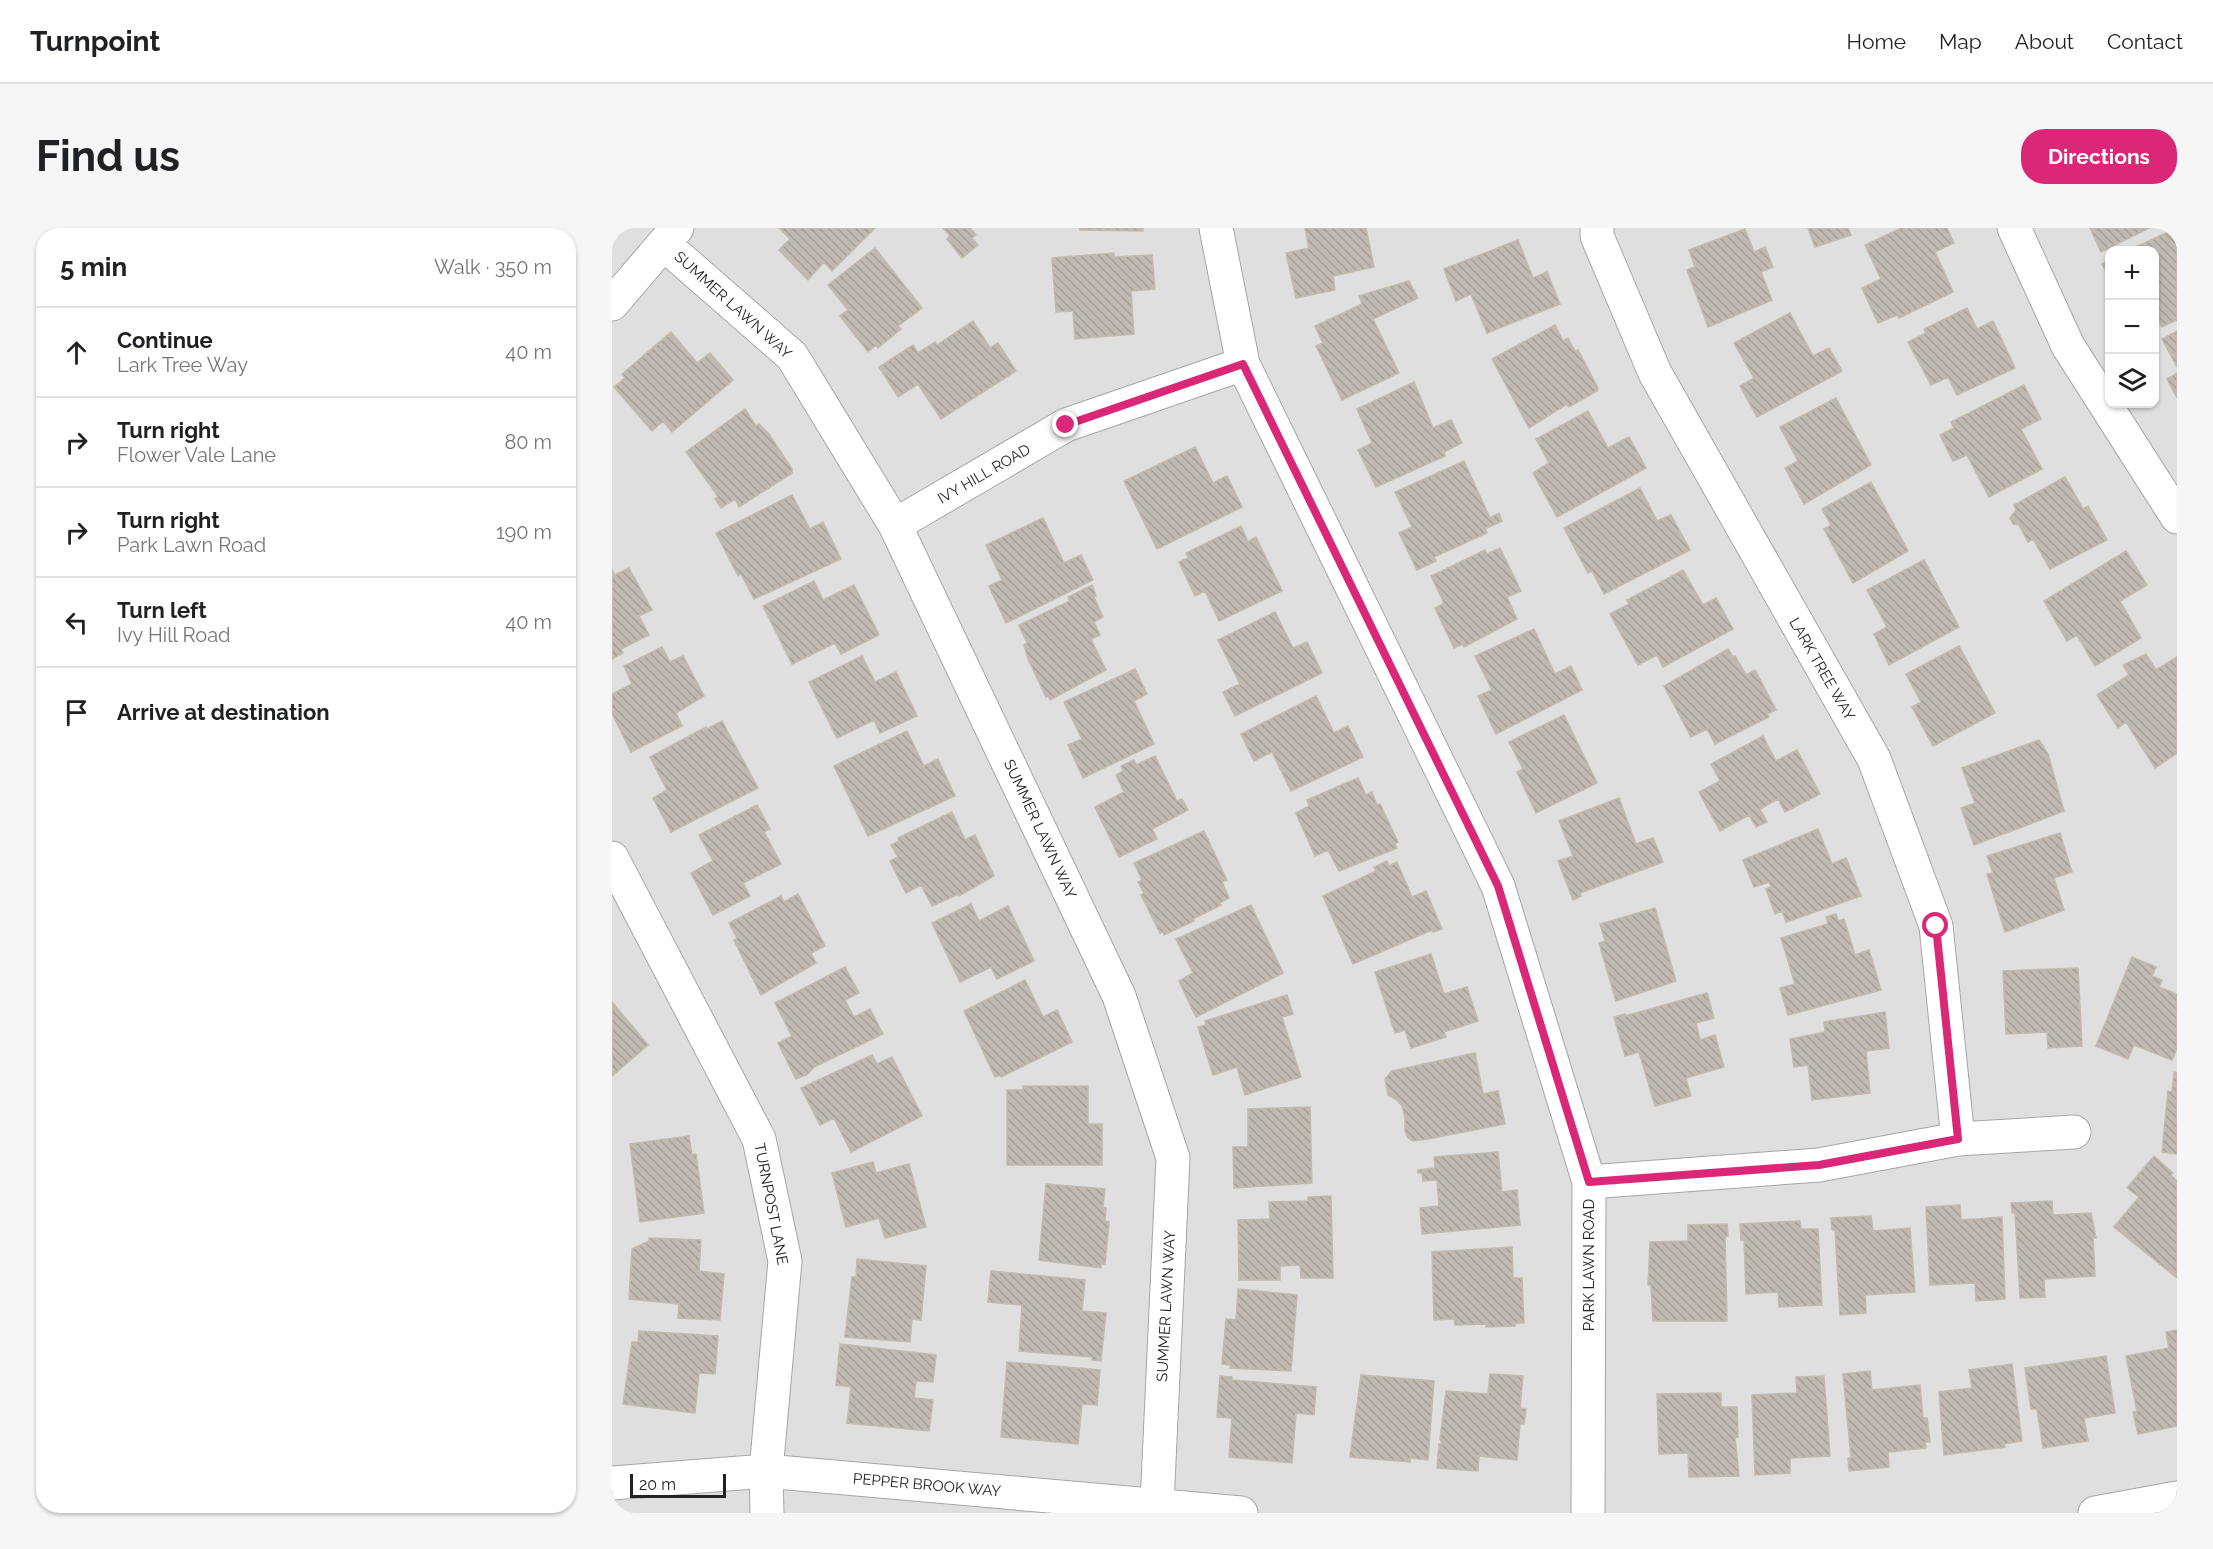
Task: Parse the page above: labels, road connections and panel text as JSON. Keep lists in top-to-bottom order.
{
  "streets": {
    "street": [
      "SUMMER LAWN WAY",
      "IVY HILL ROAD",
      "LARK TREE WAY",
      "TURNPOST LANE",
      "PARK LAWN ROAD",
      "PEPPER BROOK WAY"
    ]
  },
  "crossings": [
    ["SUMMER LAWN WAY", "IVY HILL ROAD"],
    ["SUMMER LAWN WAY", "PEPPER BROOK WAY"],
    ["IVY HILL ROAD", "PARK LAWN ROAD"],
    ["TURNPOST LANE", "PEPPER BROOK WAY"]
  ],
  "scale_bar": "20 m",
  "page": {
    "header": "Turnpoint",
    "nav": [
      "Home",
      "Map",
      "About",
      "Contact"
    ],
    "buttons": "Directions",
    "title": "Find us",
    "heading": ["5 min", "Walk · 350 m"],
    "map_buttons": ["+", "−"],
    "list": [
      ["Continue", "Lark Tree Way", "40 m"],
      ["Turn right", "Flower Vale Lane", "80 m"],
      ["Turn right", "Park Lawn Road", "190 m"],
      ["Turn left", "Ivy Hill Road", "40 m"],
      "Arrive at destination"
    ],
    "scale": "20 m"
  }
}
